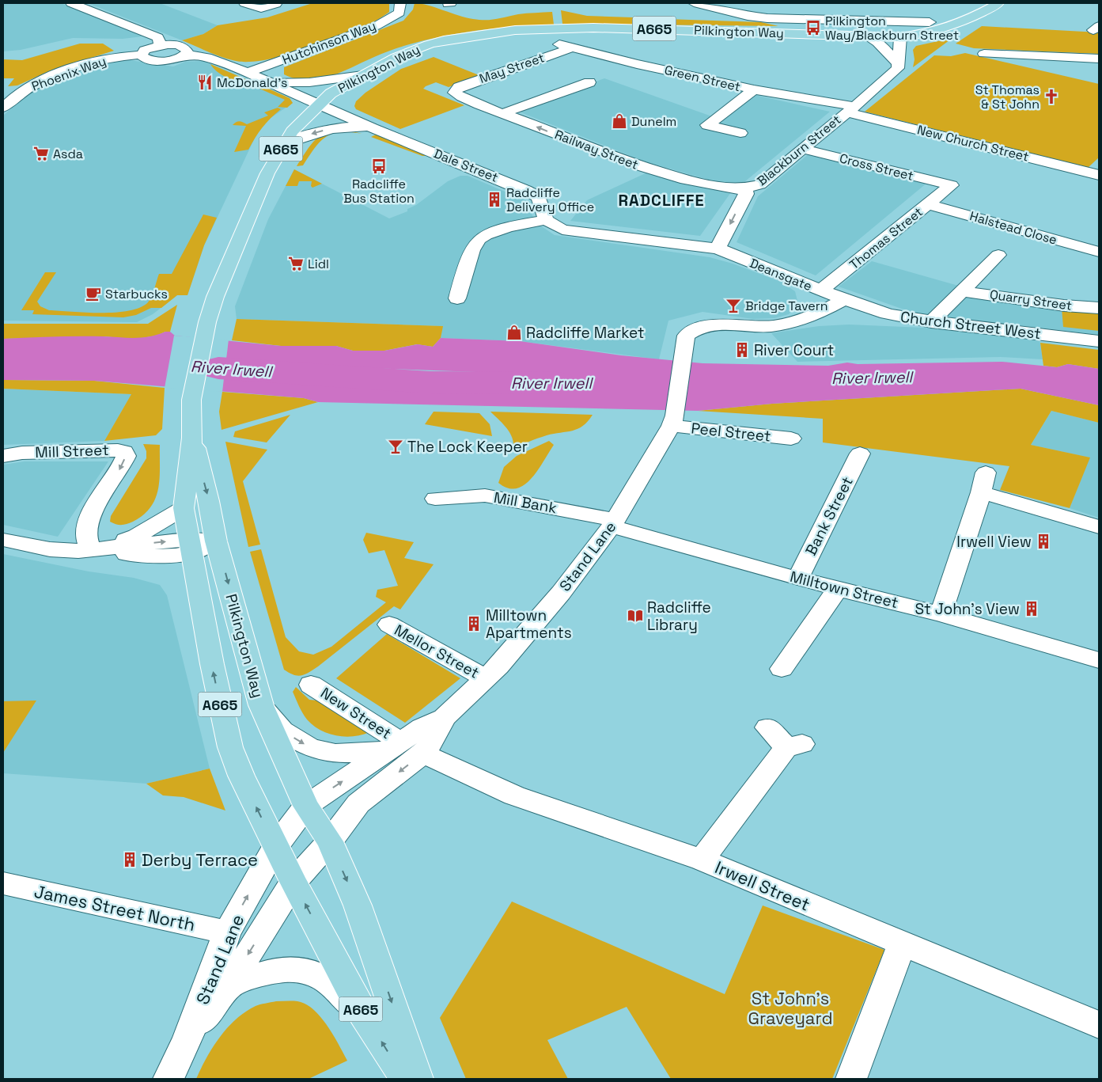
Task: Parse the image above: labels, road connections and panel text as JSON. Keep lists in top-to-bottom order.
{
  "streets": {
    "main road": ["A665", "Pilkington Way"],
    "street": [
      "Hutchinson Way",
      "May Street",
      "Phoenix Way",
      "Green Street",
      "New Church Street",
      "Railway Street",
      "Blackburn Street",
      "Dale Street",
      "Cross Street",
      "Halstead Close",
      "Thomas Street",
      "Deansgate",
      "Quarry Street",
      "Church Street West",
      "Peel Street",
      "Mill Street",
      "Mill Bank",
      "Bank Street",
      "Stand Lane",
      "Milltown Street",
      "Mellor Street",
      "New Street",
      "Irwell Street",
      "James Street North"
    ]
  },
  "crossings": [
    ["A665", "Pilkington Way"],
    ["A665", "Blackburn Street"],
    ["A665", "Stand Lane"],
    ["Pilkington Way", "Blackburn Street"],
    ["Pilkington Way", "Dale Street"],
    ["Pilkington Way", "Stand Lane"],
    ["Hutchinson Way", "Dale Street"],
    ["May Street", "Green Street"],
    ["May Street", "Railway Street"],
    ["Green Street", "New Church Street"],
    ["Green Street", "Blackburn Street"],
    ["New Church Street", "Blackburn Street"],
    ["Railway Street", "Blackburn Street"],
    ["Blackburn Street", "Cross Street"],
    ["Blackburn Street", "Deansgate"],
    ["Cross Street", "Thomas Street"],
    ["Halstead Close", "Thomas Street"],
    ["Thomas Street", "Deansgate"],
    ["Deansgate", "Church Street West"],
    ["Deansgate", "Stand Lane"],
    ["Church Street West", "Stand Lane"],
    ["Peel Street", "Stand Lane"],
    ["Mill Bank", "Stand Lane"],
    ["Mill Bank", "Milltown Street"],
    ["Bank Street", "Milltown Street"],
    ["Stand Lane", "Milltown Street"],
    ["Stand Lane", "Mellor Street"],
    ["Stand Lane", "New Street"],
    ["Stand Lane", "Irwell Street"],
    ["Stand Lane", "James Street North"],
    ["New Street", "Irwell Street"]
  ],
  "districts": ["RADCLIFFE"],
  "water": ["River Irwell"],
  "parks": ["St John's Graveyard"],
  "places": {
    "bus stop": ["Pilkington Way/Blackburn Street", "Radcliffe Bus Station"],
    "restaurant": ["McDonald's"],
    "church": ["St Thomas & St John"],
    "shop": ["Dunelm", "Radcliffe Market"],
    "supermarket": ["Asda", "Lidl"],
    "building": [
      "Radcliffe Delivery Office",
      "River Court",
      "Irwell View",
      "St John's View",
      "Milltown Apartments",
      "Derby Terrace"
    ],
    "cafe": ["Starbucks"],
    "bar": ["Bridge Tavern", "The Lock Keeper"],
    "library": ["Radcliffe Library"]
  }
}
